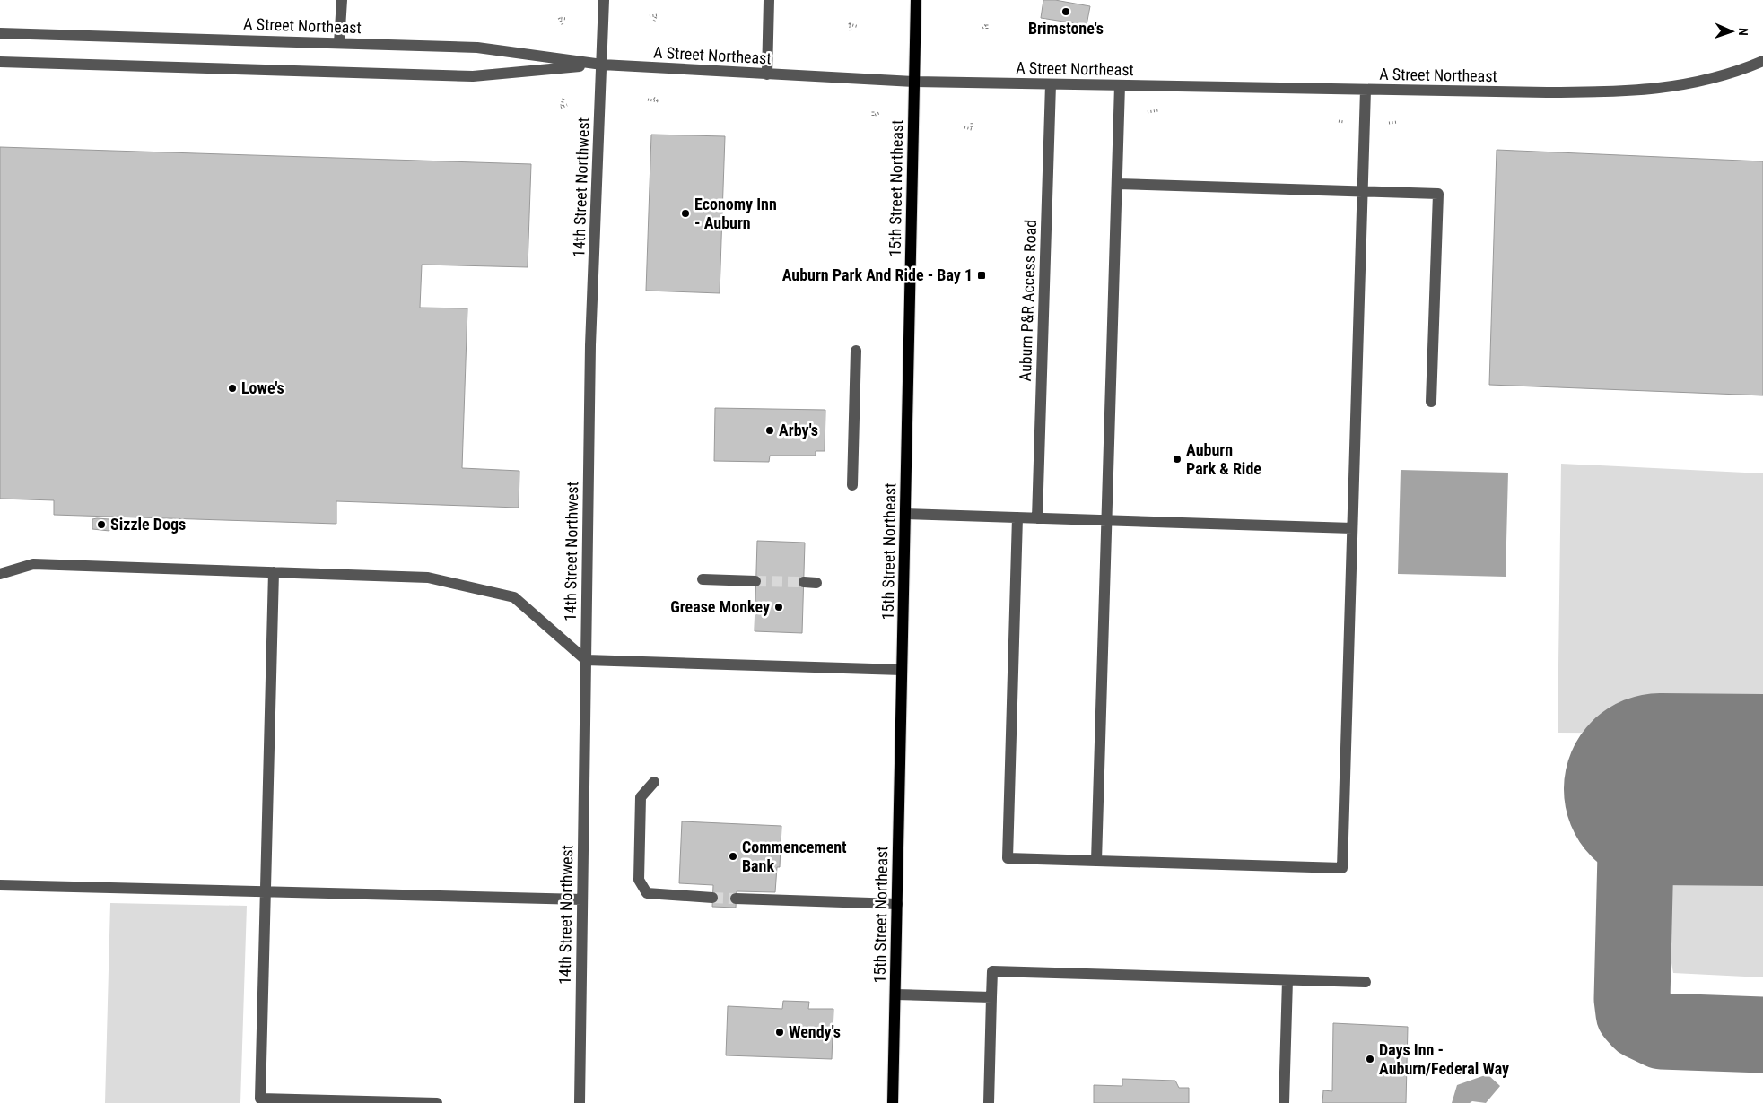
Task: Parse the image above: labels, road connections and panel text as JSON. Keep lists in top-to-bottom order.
{
  "streets": {
    "main road": ["15th Street Northeast"],
    "street": ["A Street Northeast", "14th Street Northwest", "Auburn P&R Access Road"]
  },
  "crossings": [
    ["A Street Northeast", "14th Street Northwest"],
    ["A Street Northeast", "15th Street Northeast"],
    ["A Street Northeast", "Auburn P&R Access Road"]
  ],
  "places": {
    "other": [
      "Brimstone's",
      "Economy Inn - Auburn",
      "Lowe's",
      "Arby's",
      "Auburn Park & Ride",
      "Sizzle Dogs",
      "Grease Monkey",
      "Commencement Bank",
      "Wendy's",
      "Days Inn - Auburn/Federal Way"
    ],
    "transit": ["Auburn Park And Ride - Bay 1"]
  },
  "north": "right"
}
